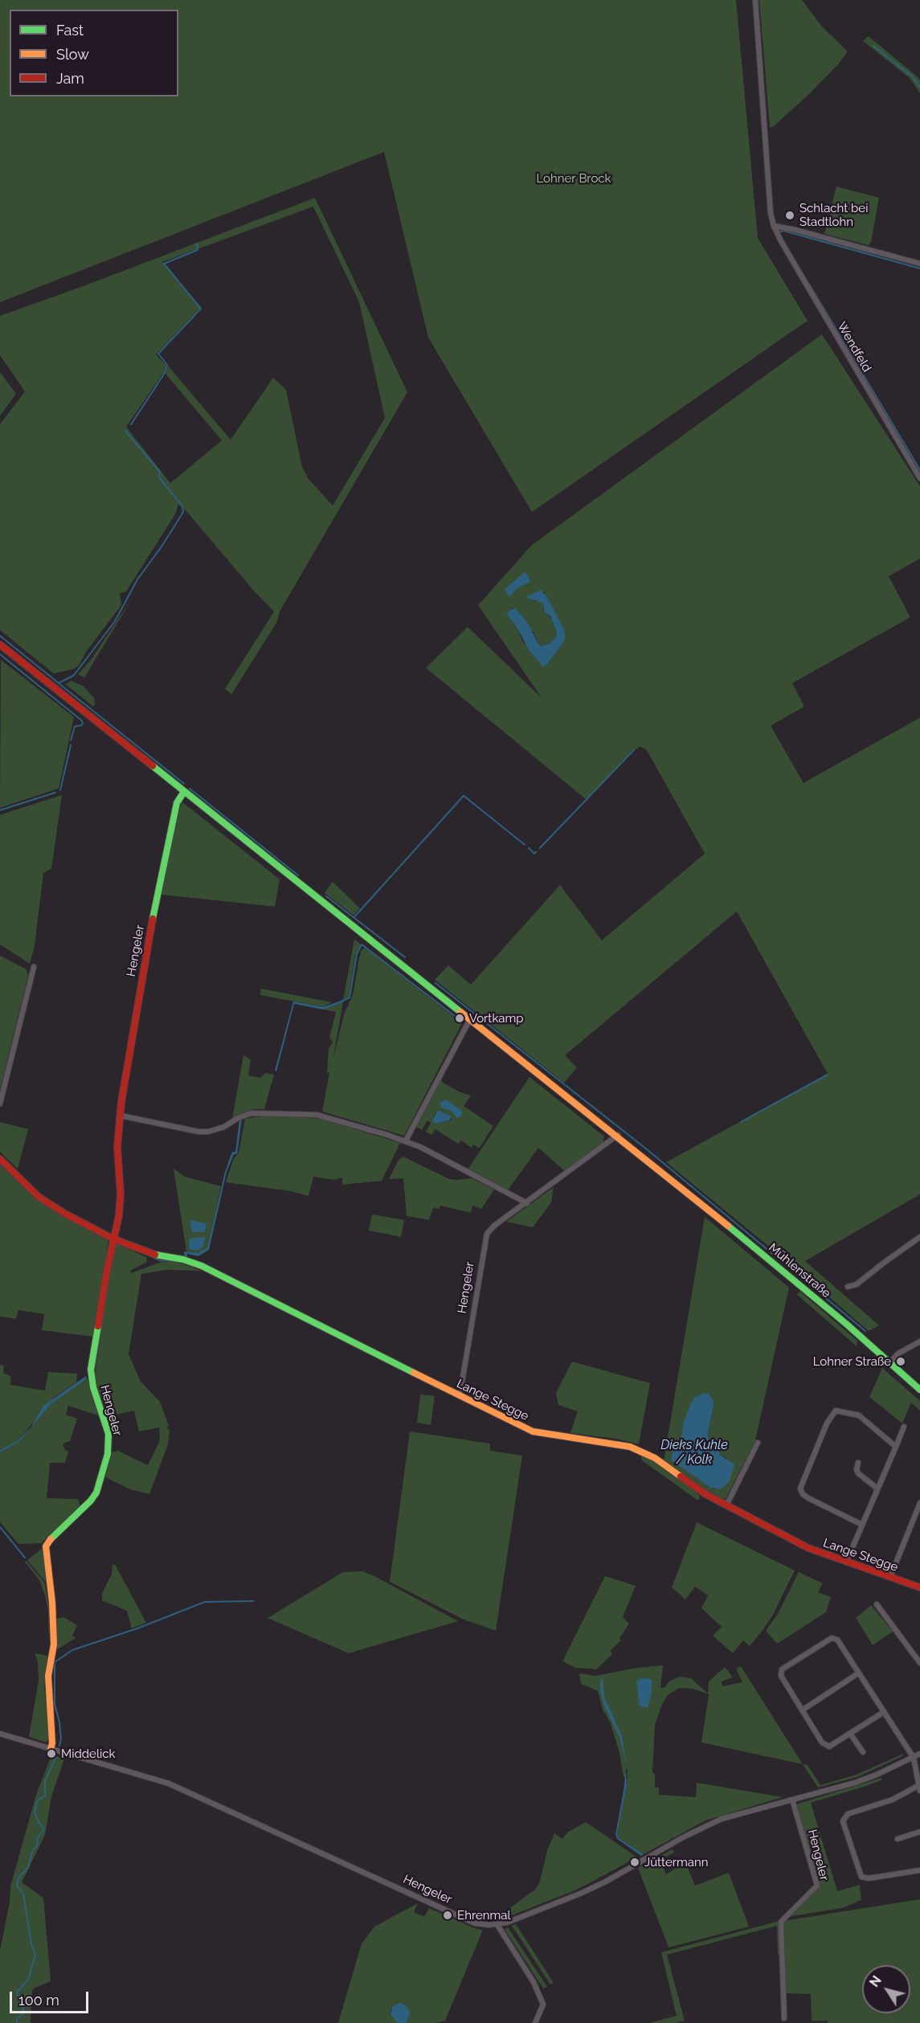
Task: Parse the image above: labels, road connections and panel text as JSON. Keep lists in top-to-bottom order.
{
  "streets": {
    "street": [
      "Wendfeld",
      "Hengeler",
      "Mühlenstraße",
      "Lange Stegge"
    ]
  },
  "crossings": [
    ["Hengeler", "Mühlenstraße"],
    ["Hengeler", "Lange Stegge"]
  ],
  "water": ["Dieks Kuhle / Kolk"],
  "parks": ["Lohner Brock"],
  "places": [
    "Schlacht bei Stadtlohn",
    "Vortkamp",
    "Lohner Straße",
    "Middelick",
    "Jüttermann",
    "Ehrenmal"
  ],
  "legend": ["Fast", "Slow", "Jam"],
  "scale_bar": "100 m",
  "north": "top left"
}
